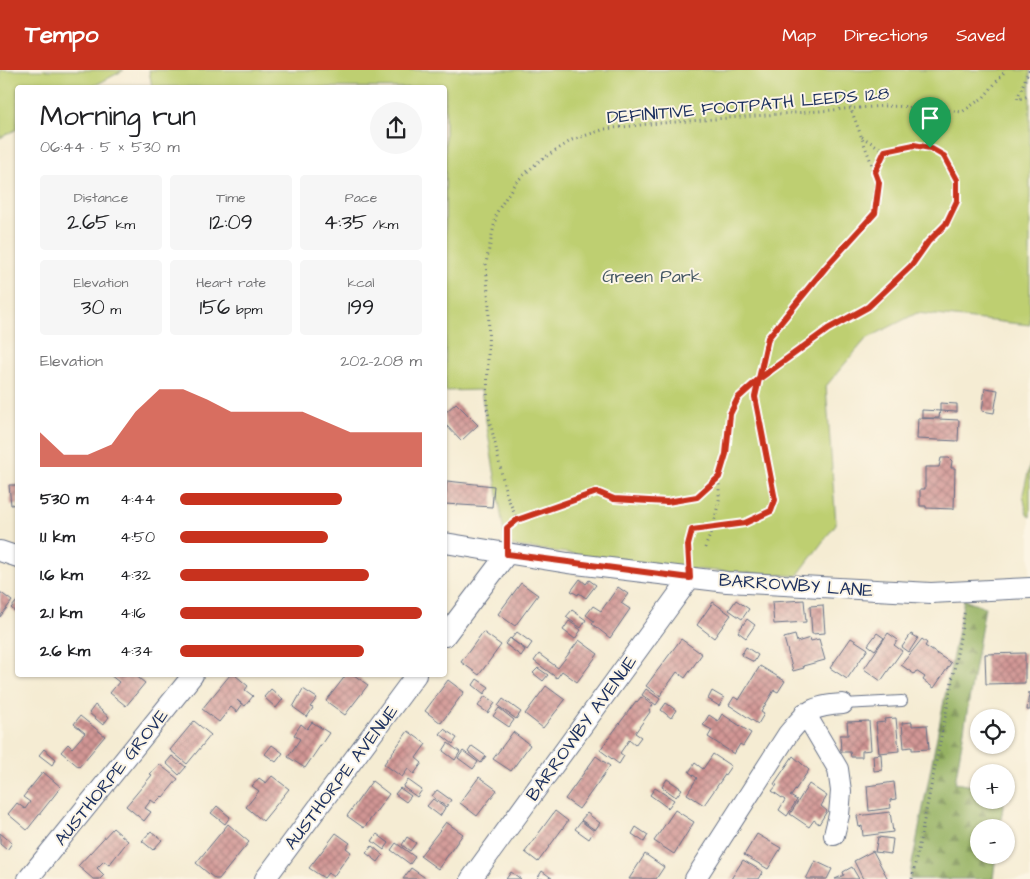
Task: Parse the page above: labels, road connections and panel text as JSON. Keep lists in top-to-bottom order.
{
  "streets": {
    "street": [
      "BARROWBY LANE",
      "BARROWBY AVENUE",
      "AUSTHORPE GROVE",
      "AUSTHORPE AVENUE"
    ],
    "path": ["DEFINITIVE FOOTPATH LEEDS 128"]
  },
  "crossings": [
    ["BARROWBY LANE", "BARROWBY AVENUE"]
  ],
  "parks": ["Green Park"],
  "page": {
    "header": "Tempo",
    "nav": ["Map", "Directions", "Saved"],
    "heading": ["Morning run", "06:44 · 5 × 530 m"],
    "stats": [
      ["Distance", "2.65 km"],
      ["Time", "12:09"],
      ["Pace", "4:35 /km"],
      ["Elevation", "30 m"],
      ["Heart rate", "156 bpm"],
      ["kcal", "199"]
    ],
    "chart": ["Elevation", "202–208 m"],
    "list": [
      {
        "name": "530 m",
        "note": "4:44"
      },
      {
        "name": "1.1 km",
        "note": "4:50"
      },
      {
        "name": "1.6 km",
        "note": "4:32"
      },
      {
        "name": "2.1 km",
        "note": "4:16"
      },
      {
        "name": "2.6 km",
        "note": "4:34"
      }
    ],
    "map_buttons": ["+", "−"]
  }
}
